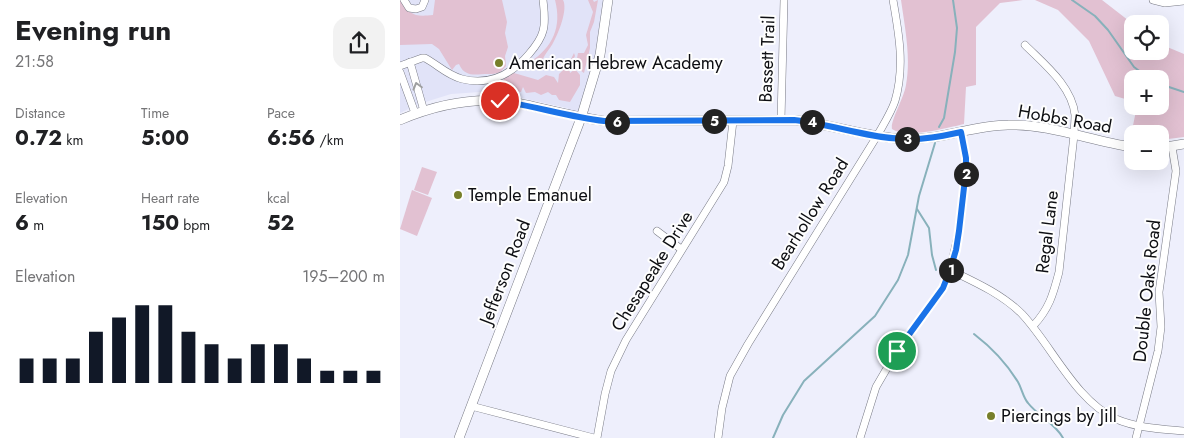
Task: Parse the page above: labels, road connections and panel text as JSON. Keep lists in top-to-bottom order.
{
  "streets": {
    "street": [
      "Bassett Trail",
      "Hobbs Road",
      "Bearhollow Road",
      "Regal Lane",
      "Chesapeake Drive",
      "Jefferson Road",
      "Double Oaks Road"
    ]
  },
  "crossings": [
    ["Bassett Trail", "Hobbs Road"],
    ["Hobbs Road", "Bearhollow Road"],
    ["Hobbs Road", "Regal Lane"],
    ["Hobbs Road", "Chesapeake Drive"],
    ["Hobbs Road", "Jefferson Road"]
  ],
  "places": ["American Hebrew Academy", "Temple Emanuel", "Piercings by Jill"],
  "page": {
    "heading": ["Evening run", "21:58"],
    "map_buttons": ["+", "−"],
    "stats": [
      ["Distance", "0.72 km"],
      ["Time", "5:00"],
      ["Pace", "6:56 /km"],
      ["Elevation", "6 m"],
      ["Heart rate", "150 bpm"],
      ["kcal", "52"]
    ],
    "pins": [
      "5",
      "4",
      "6",
      "3",
      "2",
      "1"
    ],
    "chart": ["Elevation", "195–200 m"]
  }
}
